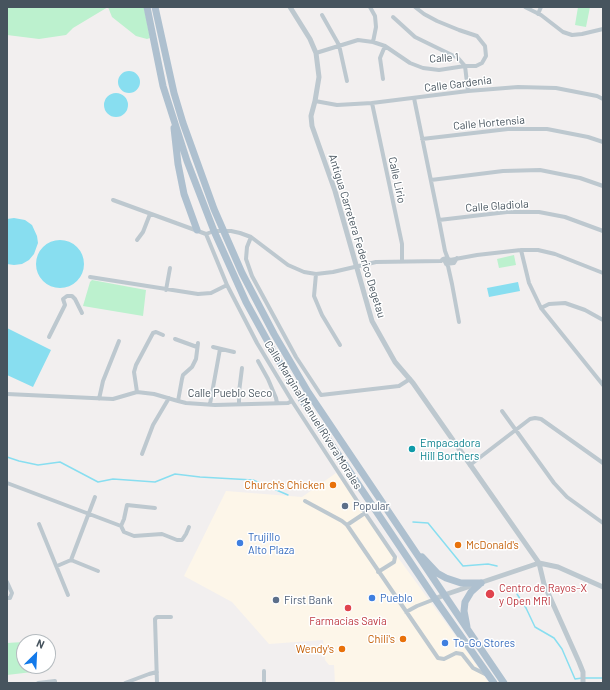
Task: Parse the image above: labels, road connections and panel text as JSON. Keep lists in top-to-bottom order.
{
  "streets": {
    "street": [
      "Calle 1",
      "Calle Gardenia",
      "Calle Hortensia",
      "Calle Lirio",
      "Calle Gladiola",
      "Antigua Carretera Federico Degetau",
      "Calle Pueblo Seco",
      "Calle Marginal Manuel Rivera Morales"
    ]
  },
  "crossings": [
    ["Calle 1", "Antigua Carretera Federico Degetau"],
    ["Calle Gardenia", "Calle Lirio"],
    ["Calle Gardenia", "Antigua Carretera Federico Degetau"],
    ["Calle Pueblo Seco", "Calle Marginal Manuel Rivera Morales"]
  ],
  "places": [
    "Empacadora Hill Borthers",
    "Church's Chicken",
    "Popular",
    "Trujillo Alto Plaza",
    "McDonald's",
    "Centro de Rayos-X y Open MRI",
    "Pueblo",
    "First Bank",
    "Farmacias Savia",
    "Chili's",
    "To-Go Stores",
    "Wendy's"
  ],
  "north": "top right"
}
